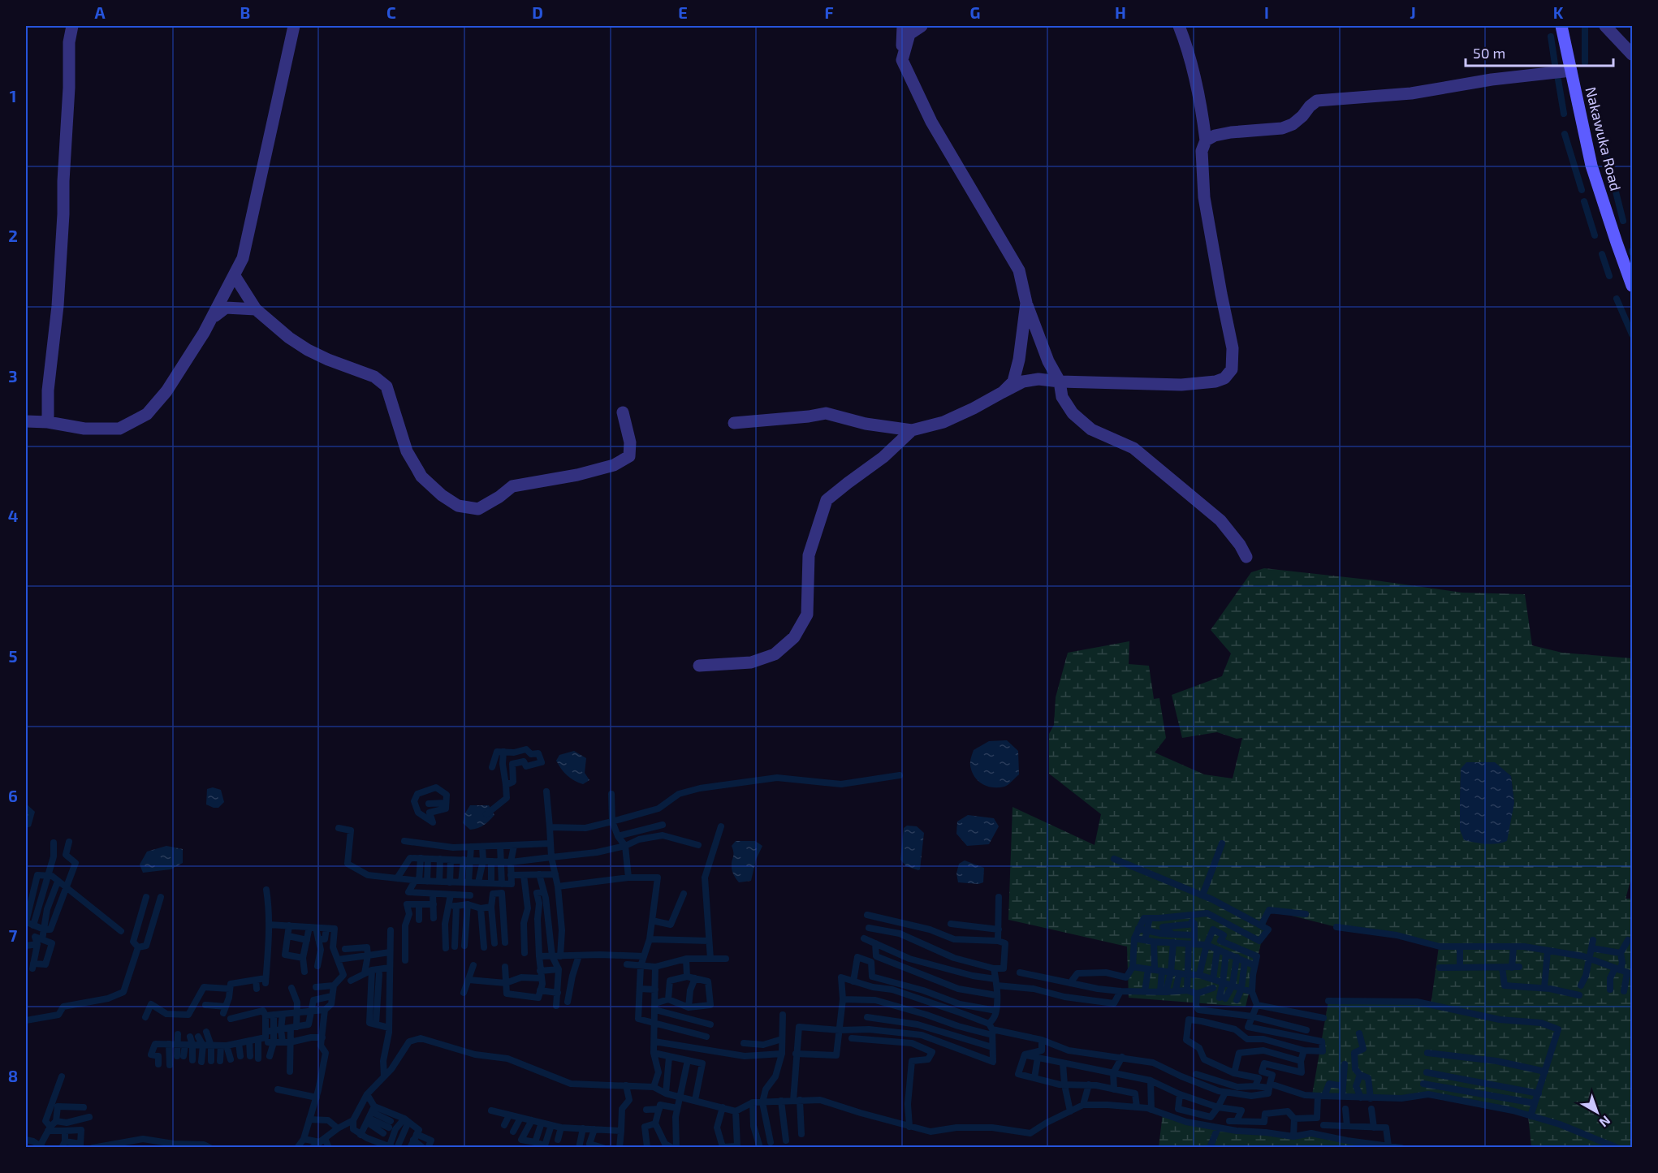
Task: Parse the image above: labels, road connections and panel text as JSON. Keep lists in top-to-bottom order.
{
  "streets": {
    "main road": ["Nakawuka Road"]
  },
  "scale_bar": "50 m",
  "north": "bottom right",
  "grid": {
    "columns": [
      "A",
      "B",
      "C",
      "D",
      "E",
      "F",
      "G",
      "H",
      "I",
      "J",
      "K"
    ],
    "rows": [
      "1",
      "2",
      "3",
      "4",
      "5",
      "6",
      "7",
      "8"
    ]
  }
}
